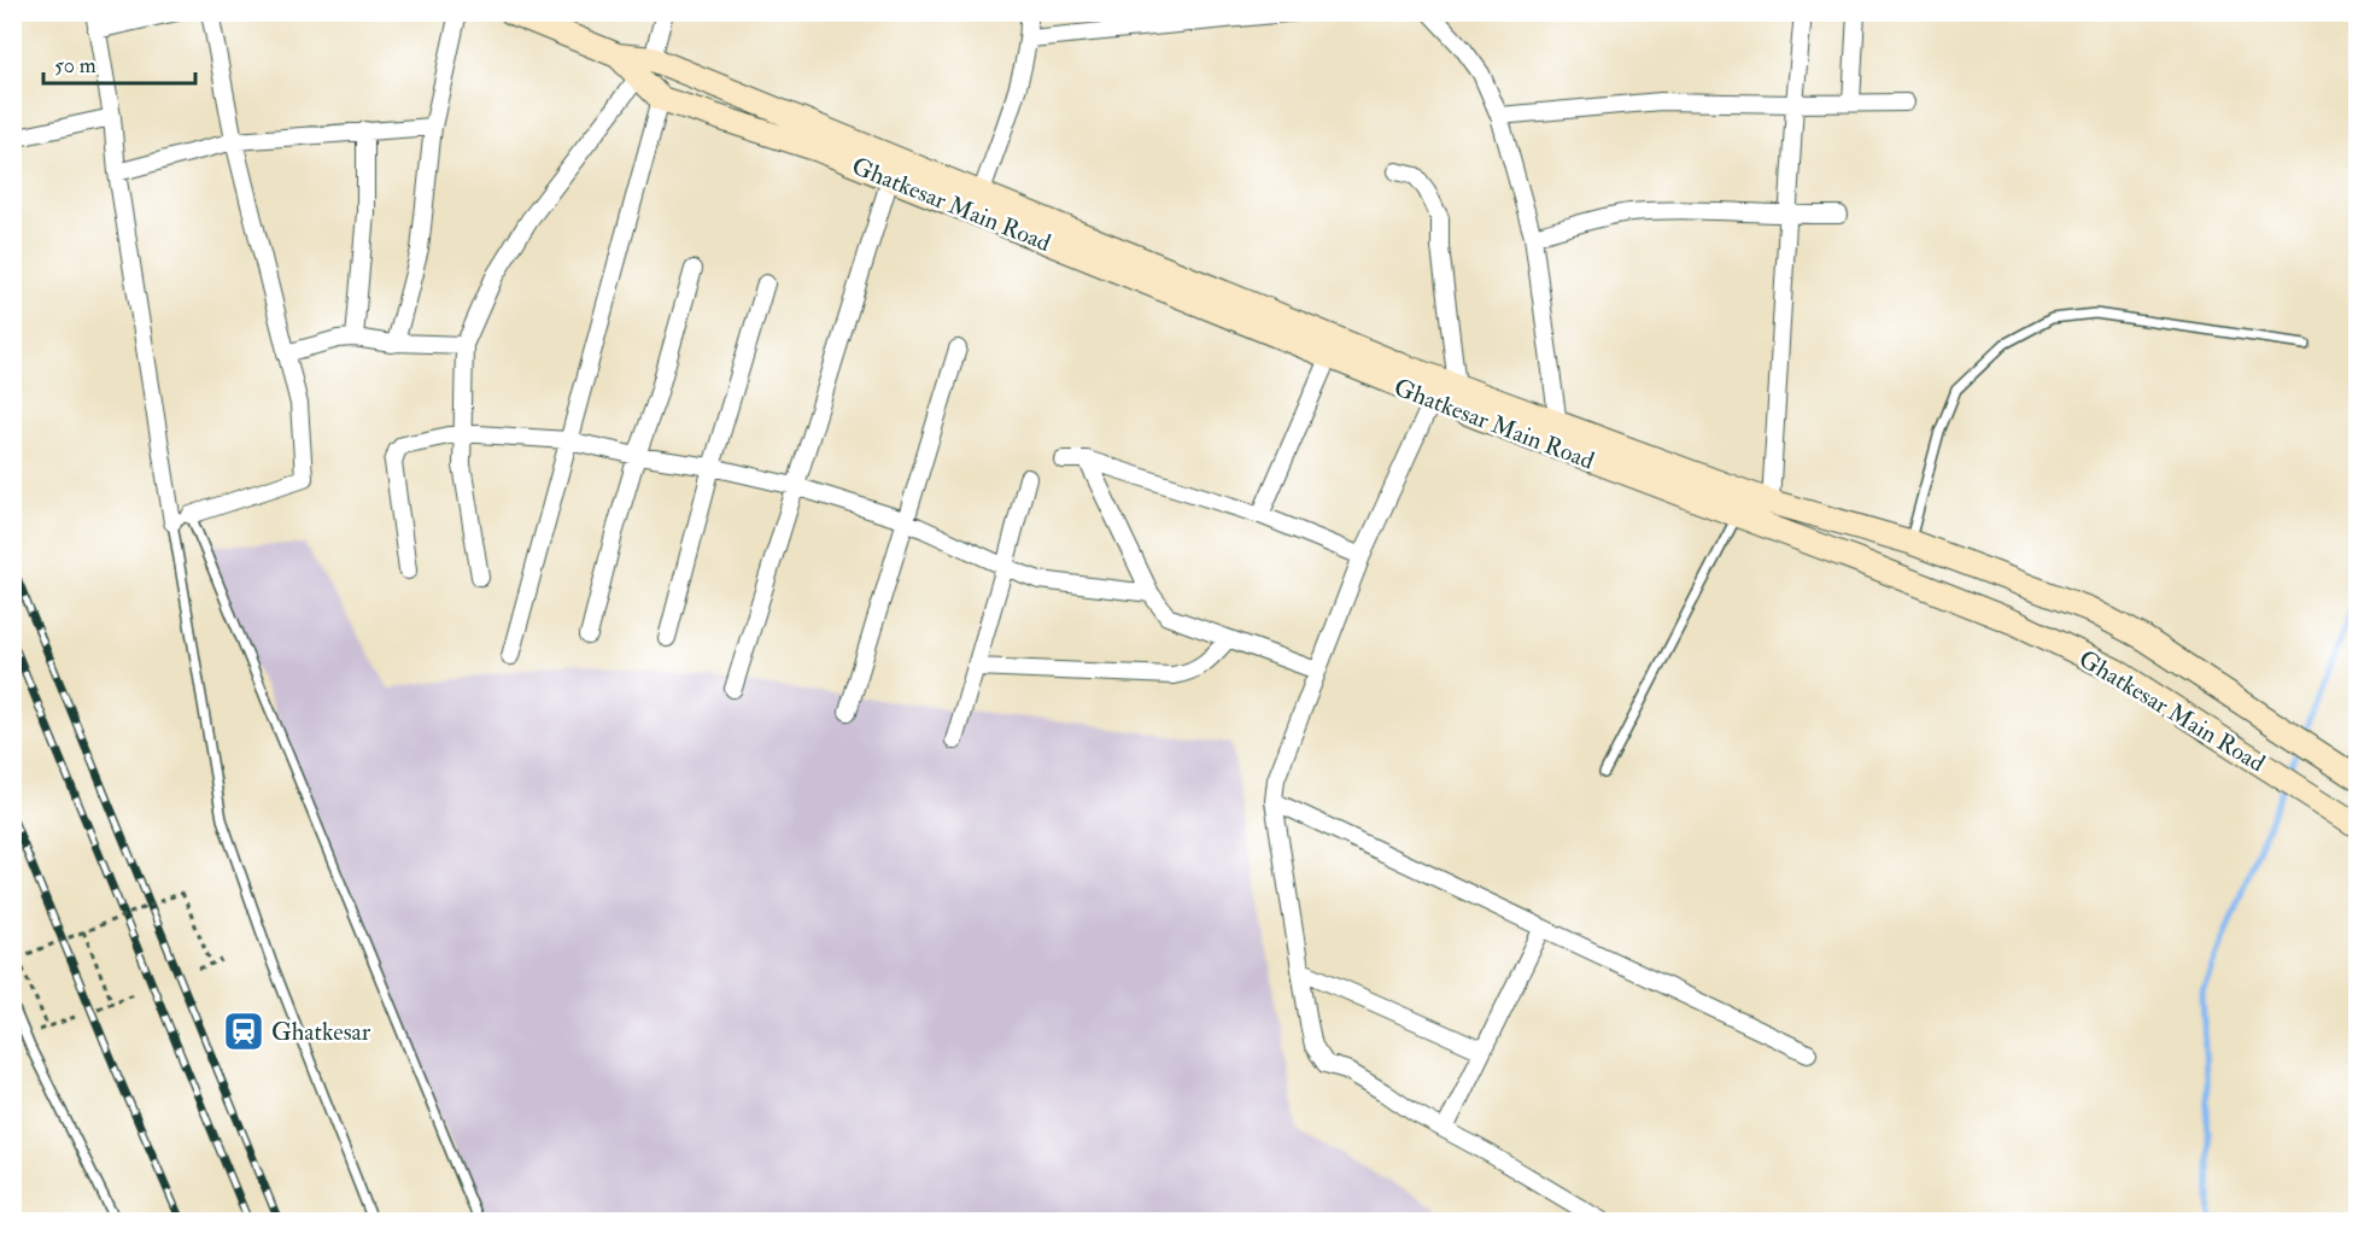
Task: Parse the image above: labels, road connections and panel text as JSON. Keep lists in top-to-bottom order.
{
  "streets": {
    "main road": ["Ghatkesar Main Road"]
  },
  "places": {
    "station": ["Ghatkesar"]
  },
  "scale_bar": "50 m"
}
